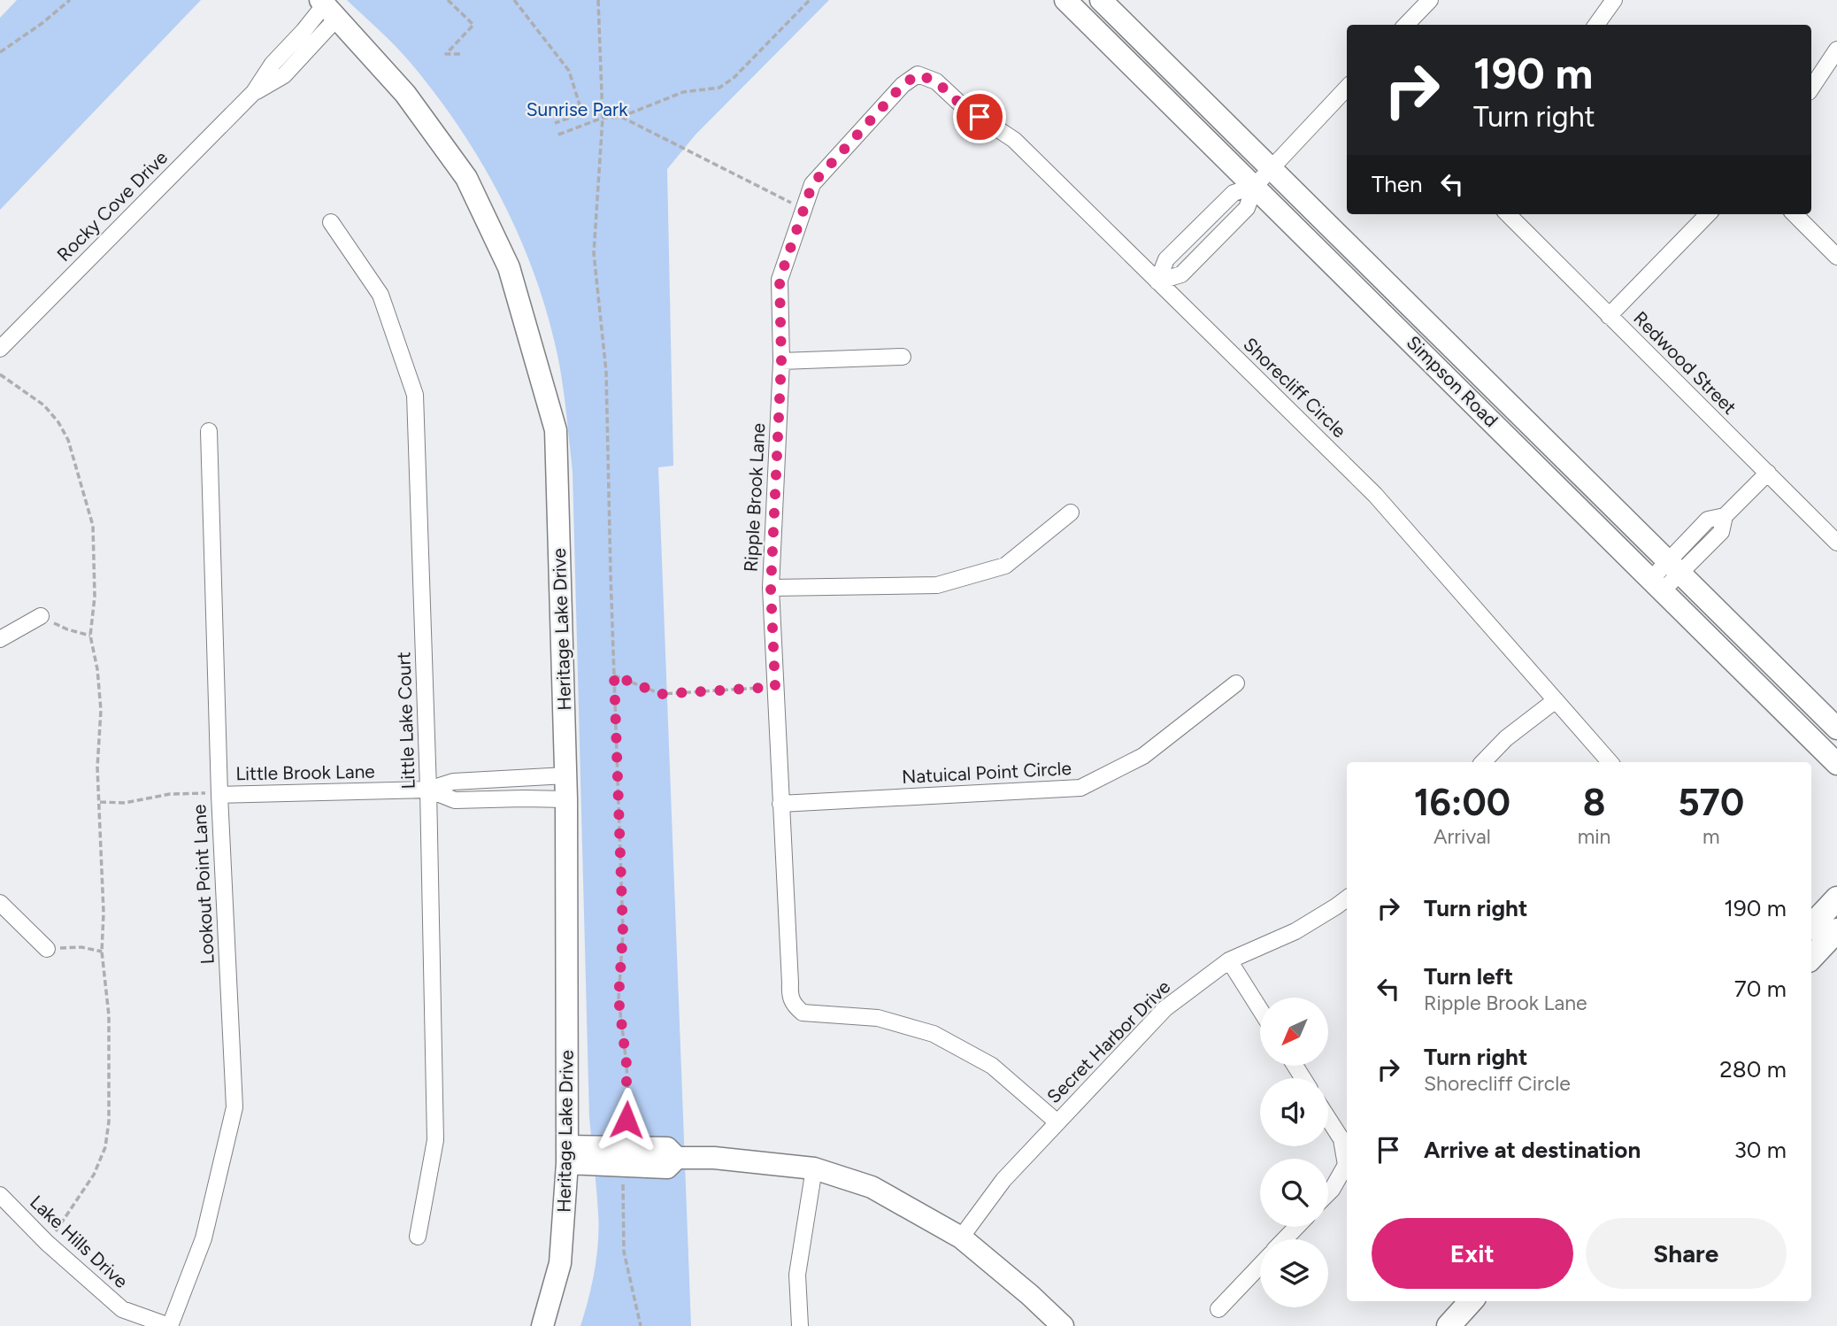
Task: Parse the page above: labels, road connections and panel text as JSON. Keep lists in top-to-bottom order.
{
  "streets": {
    "main road": ["Simpson Road", "Heritage Lake Drive"],
    "street": [
      "Rocky Cove Drive",
      "Redwood Street",
      "Shorecliff Circle",
      "Ripple Brook Lane",
      "Little Lake Court",
      "Little Brook Lane",
      "Natuical Point Circle",
      "Lookout Point Lane",
      "Secret Harbor Drive",
      "Lake Hills Drive"
    ]
  },
  "crossings": [
    ["Rocky Cove Drive", "Heritage Lake Drive"],
    ["Shorecliff Circle", "Ripple Brook Lane"],
    ["Ripple Brook Lane", "Natuical Point Circle"],
    ["Ripple Brook Lane", "Secret Harbor Drive"],
    ["Heritage Lake Drive", "Little Brook Lane"],
    ["Little Lake Court", "Little Brook Lane"],
    ["Little Brook Lane", "Lookout Point Lane"],
    ["Lookout Point Lane", "Lake Hills Drive"]
  ],
  "parks": ["Sunrise Park"],
  "north": "bottom left",
  "page": {
    "turn": ["190 m", "Turn right"],
    "then": "Then",
    "eta": [
      "16:00",
      "Arrival",
      "8",
      "min",
      "570",
      "m"
    ],
    "list": [
      {
        "name": "Turn right",
        "value": "190 m"
      },
      {
        "name": "Turn left",
        "note": "Ripple Brook Lane",
        "value": "70 m"
      },
      {
        "name": "Turn right",
        "note": "Shorecliff Circle",
        "value": "280 m"
      },
      {
        "name": "Arrive at destination",
        "value": "30 m"
      }
    ],
    "buttons": ["Exit", "Share"]
  }
}
